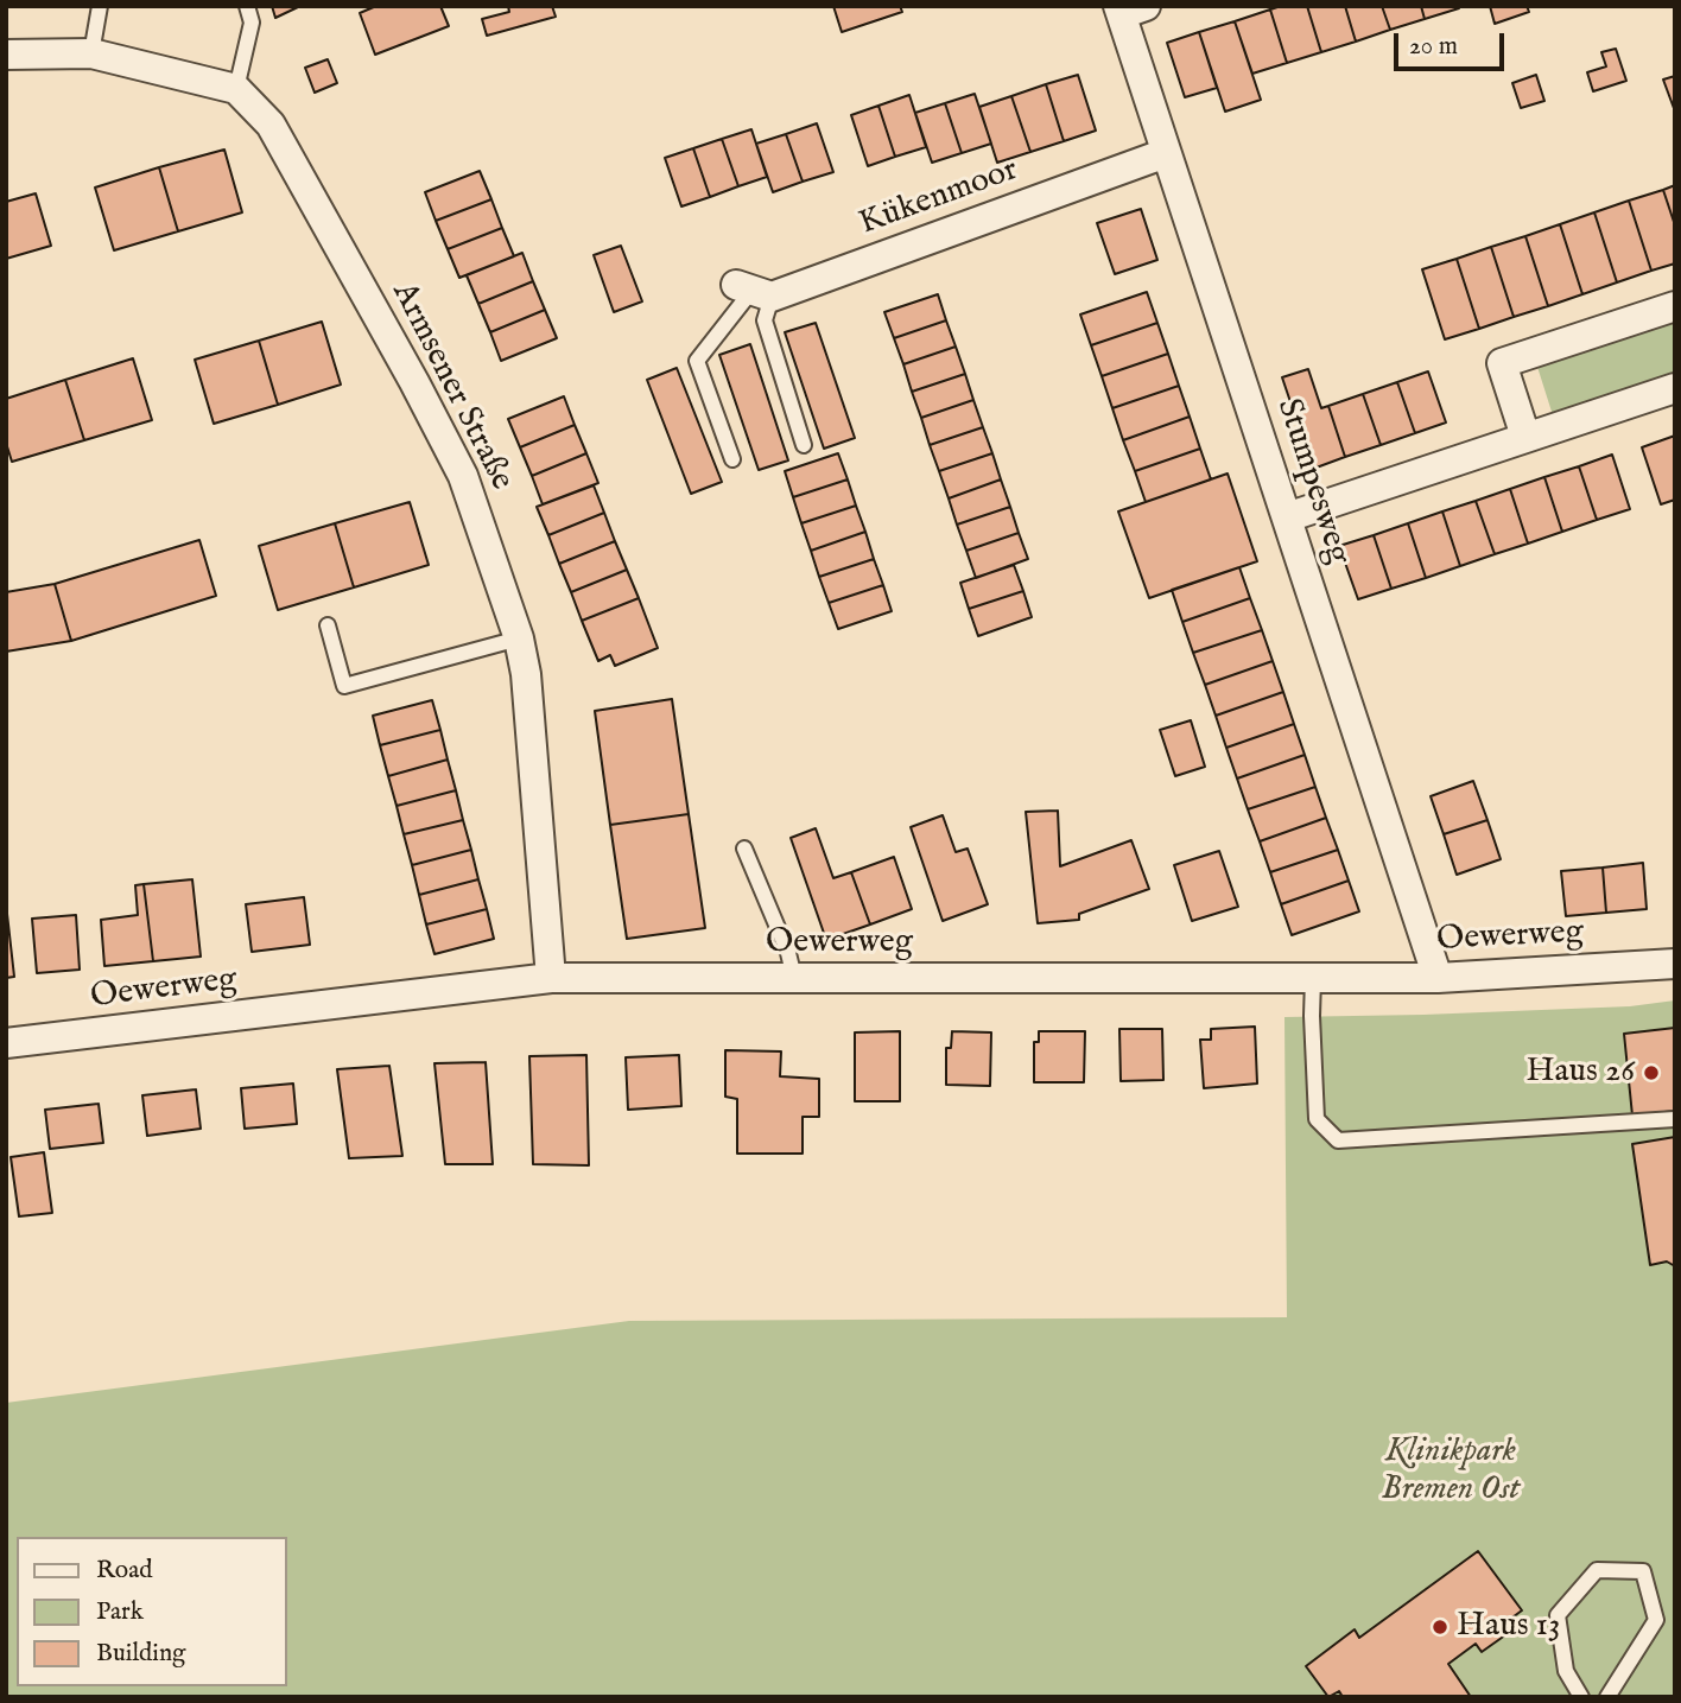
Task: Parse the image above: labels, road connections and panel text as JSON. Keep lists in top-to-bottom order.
{
  "streets": {
    "street": [
      "Kükenmoor",
      "Armsener Straße",
      "Stumpesweg",
      "Oewerweg"
    ]
  },
  "crossings": [
    ["Kükenmoor", "Stumpesweg"],
    ["Armsener Straße", "Oewerweg"],
    ["Stumpesweg", "Oewerweg"]
  ],
  "parks": ["Klinikpark Bremen Ost"],
  "places": ["Haus 26", "Haus 13"],
  "legend": ["Road", "Park", "Building"],
  "scale_bar": "20 m"
}
